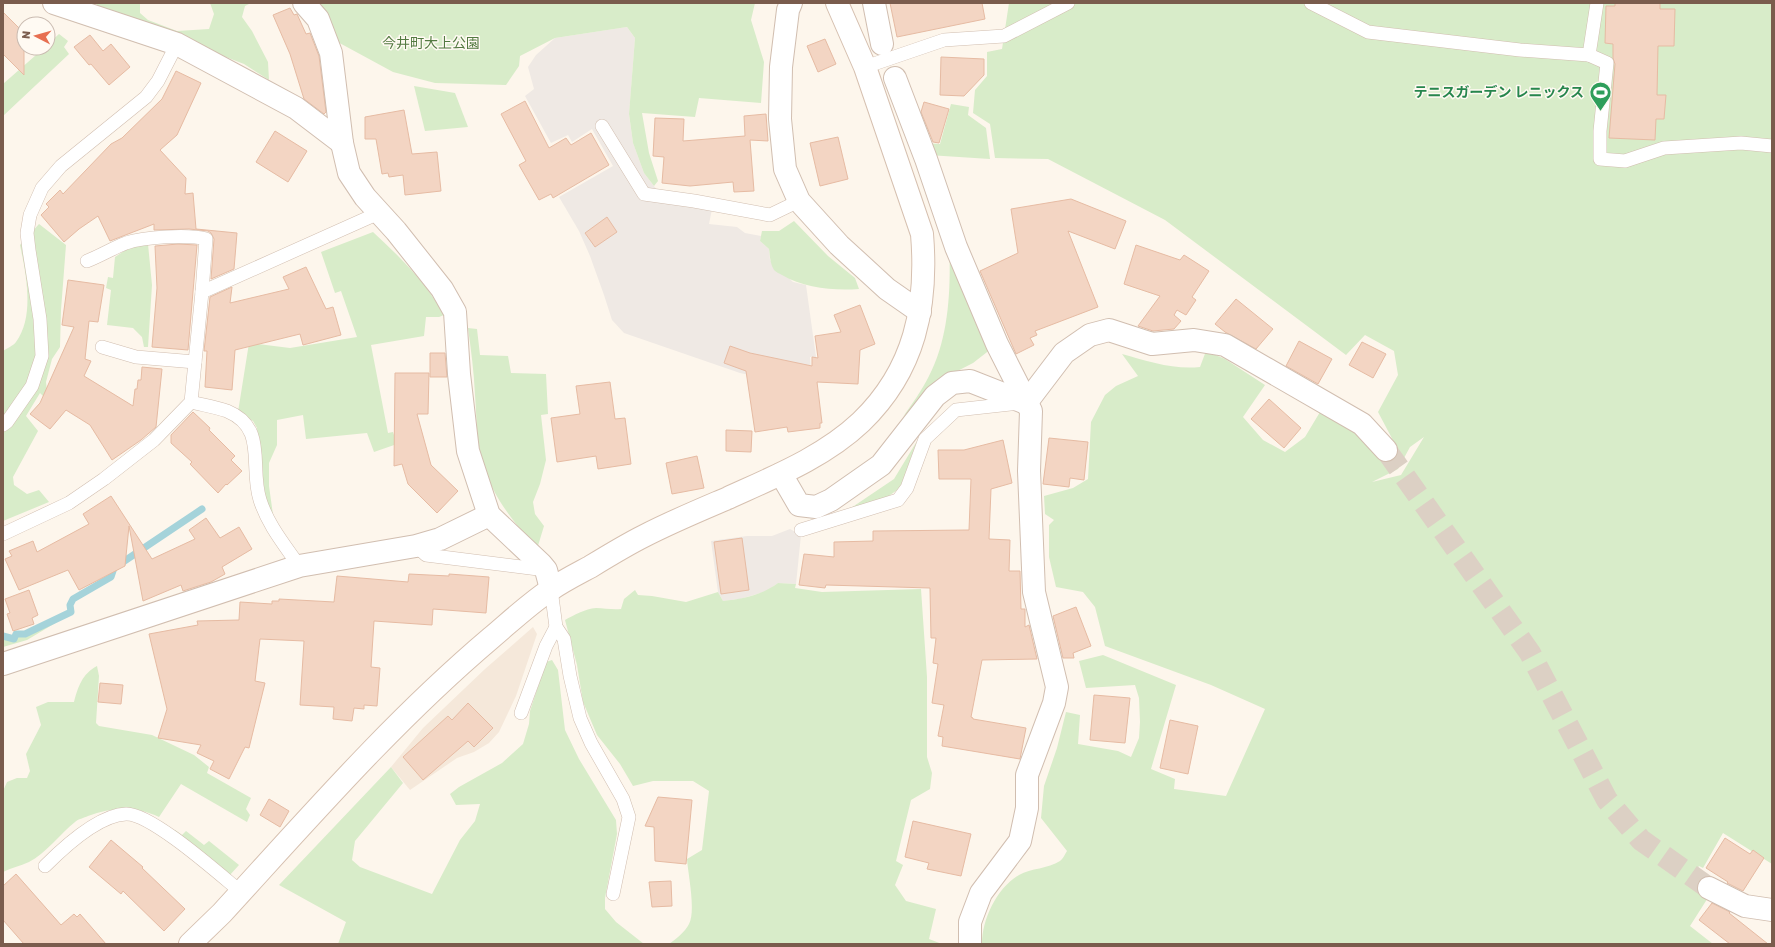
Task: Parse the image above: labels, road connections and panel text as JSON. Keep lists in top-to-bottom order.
{
  "parks": ["今井町大上公園"],
  "places": {
    "sports": ["テニスガーデン レニックス"]
  },
  "north": "left"
}
